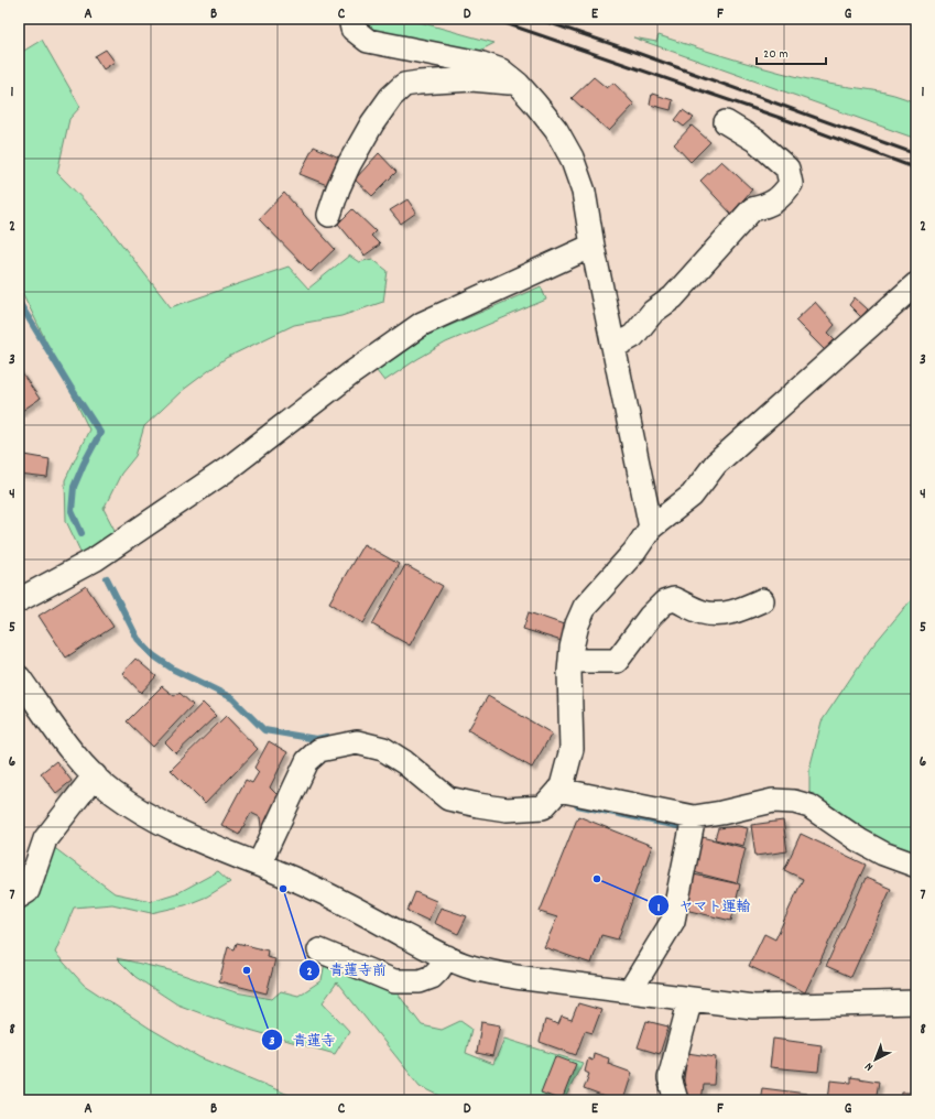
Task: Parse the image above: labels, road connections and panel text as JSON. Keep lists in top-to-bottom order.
{
  "places": ["ヤマト運輸", "青蓮寺前", "青蓮寺"],
  "scale_bar": "20 m",
  "north": "bottom left",
  "grid": {
    "columns": [
      "A",
      "B",
      "C",
      "D",
      "E",
      "F",
      "G"
    ],
    "rows": [
      "1",
      "2",
      "3",
      "4",
      "5",
      "6",
      "7",
      "8"
    ]
  }
}
